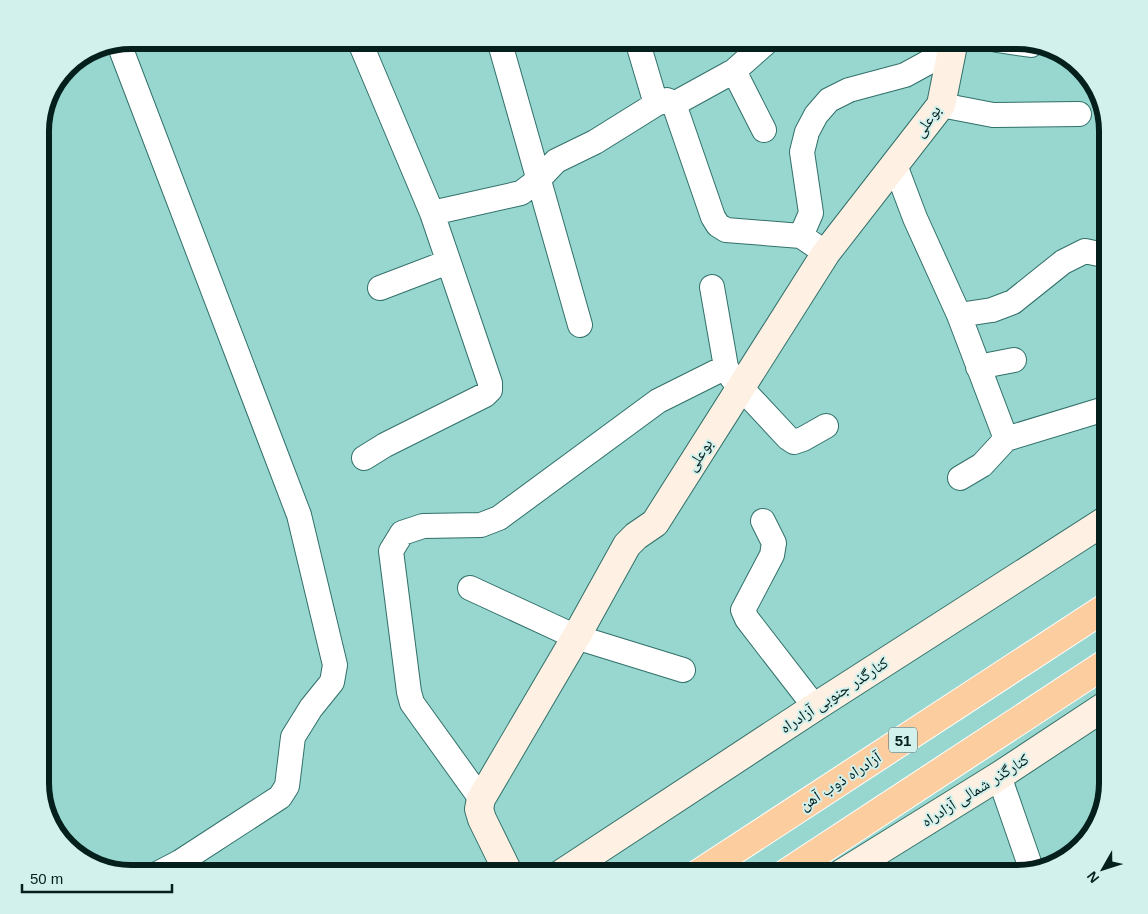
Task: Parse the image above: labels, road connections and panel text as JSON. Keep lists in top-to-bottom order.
{
  "streets": {
    "highway": ["51", "آزادراه ذوب آهن"],
    "street": ["بوعلی", "کنارگذر جنوبی آزادراه", "کنارگذر شمالی آزادراه"]
  },
  "scale_bar": "50 m",
  "north": "bottom left"
}
